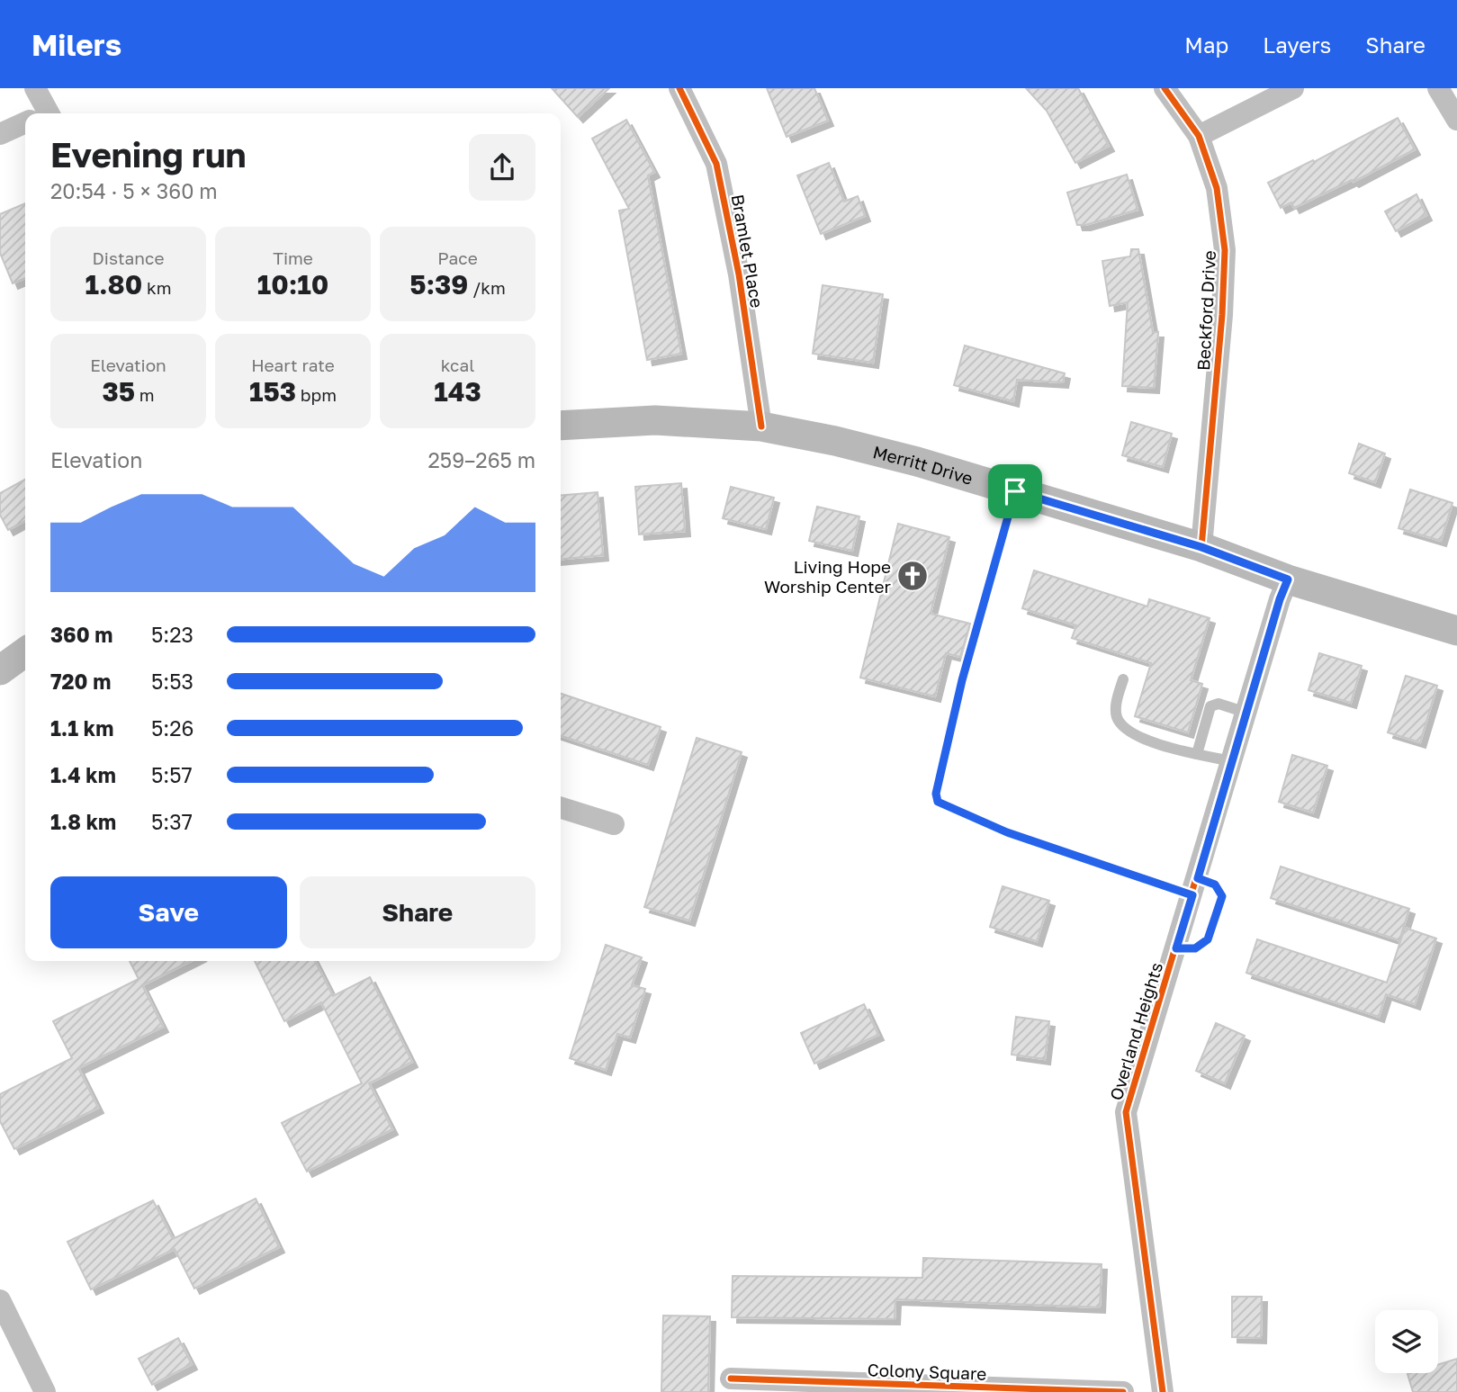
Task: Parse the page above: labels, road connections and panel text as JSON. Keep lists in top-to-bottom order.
{
  "streets": {
    "main road": ["Merritt Drive"],
    "street": [
      "Bramlet Place",
      "Beckford Drive",
      "Overland Heights",
      "Colony Square"
    ]
  },
  "crossings": [
    ["Bramlet Place", "Merritt Drive"],
    ["Beckford Drive", "Merritt Drive"],
    ["Merritt Drive", "Overland Heights"]
  ],
  "places": {
    "church": ["Living Hope Worship Center"]
  },
  "page": {
    "header": "Milers",
    "nav": ["Map", "Layers", "Share"],
    "heading": ["Evening run", "20:54 · 5 × 360 m"],
    "stats": [
      ["Distance", "1.80 km"],
      ["Time", "10:10"],
      ["Pace", "5:39 /km"],
      ["Elevation", "35 m"],
      ["Heart rate", "153 bpm"],
      ["kcal", "143"]
    ],
    "chart": ["Elevation", "259–265 m"],
    "list": [
      {
        "name": "360 m",
        "note": "5:23"
      },
      {
        "name": "720 m",
        "note": "5:53"
      },
      {
        "name": "1.1 km",
        "note": "5:26"
      },
      {
        "name": "1.4 km",
        "note": "5:57"
      },
      {
        "name": "1.8 km",
        "note": "5:37"
      }
    ],
    "buttons": ["Save", "Share"]
  }
}
